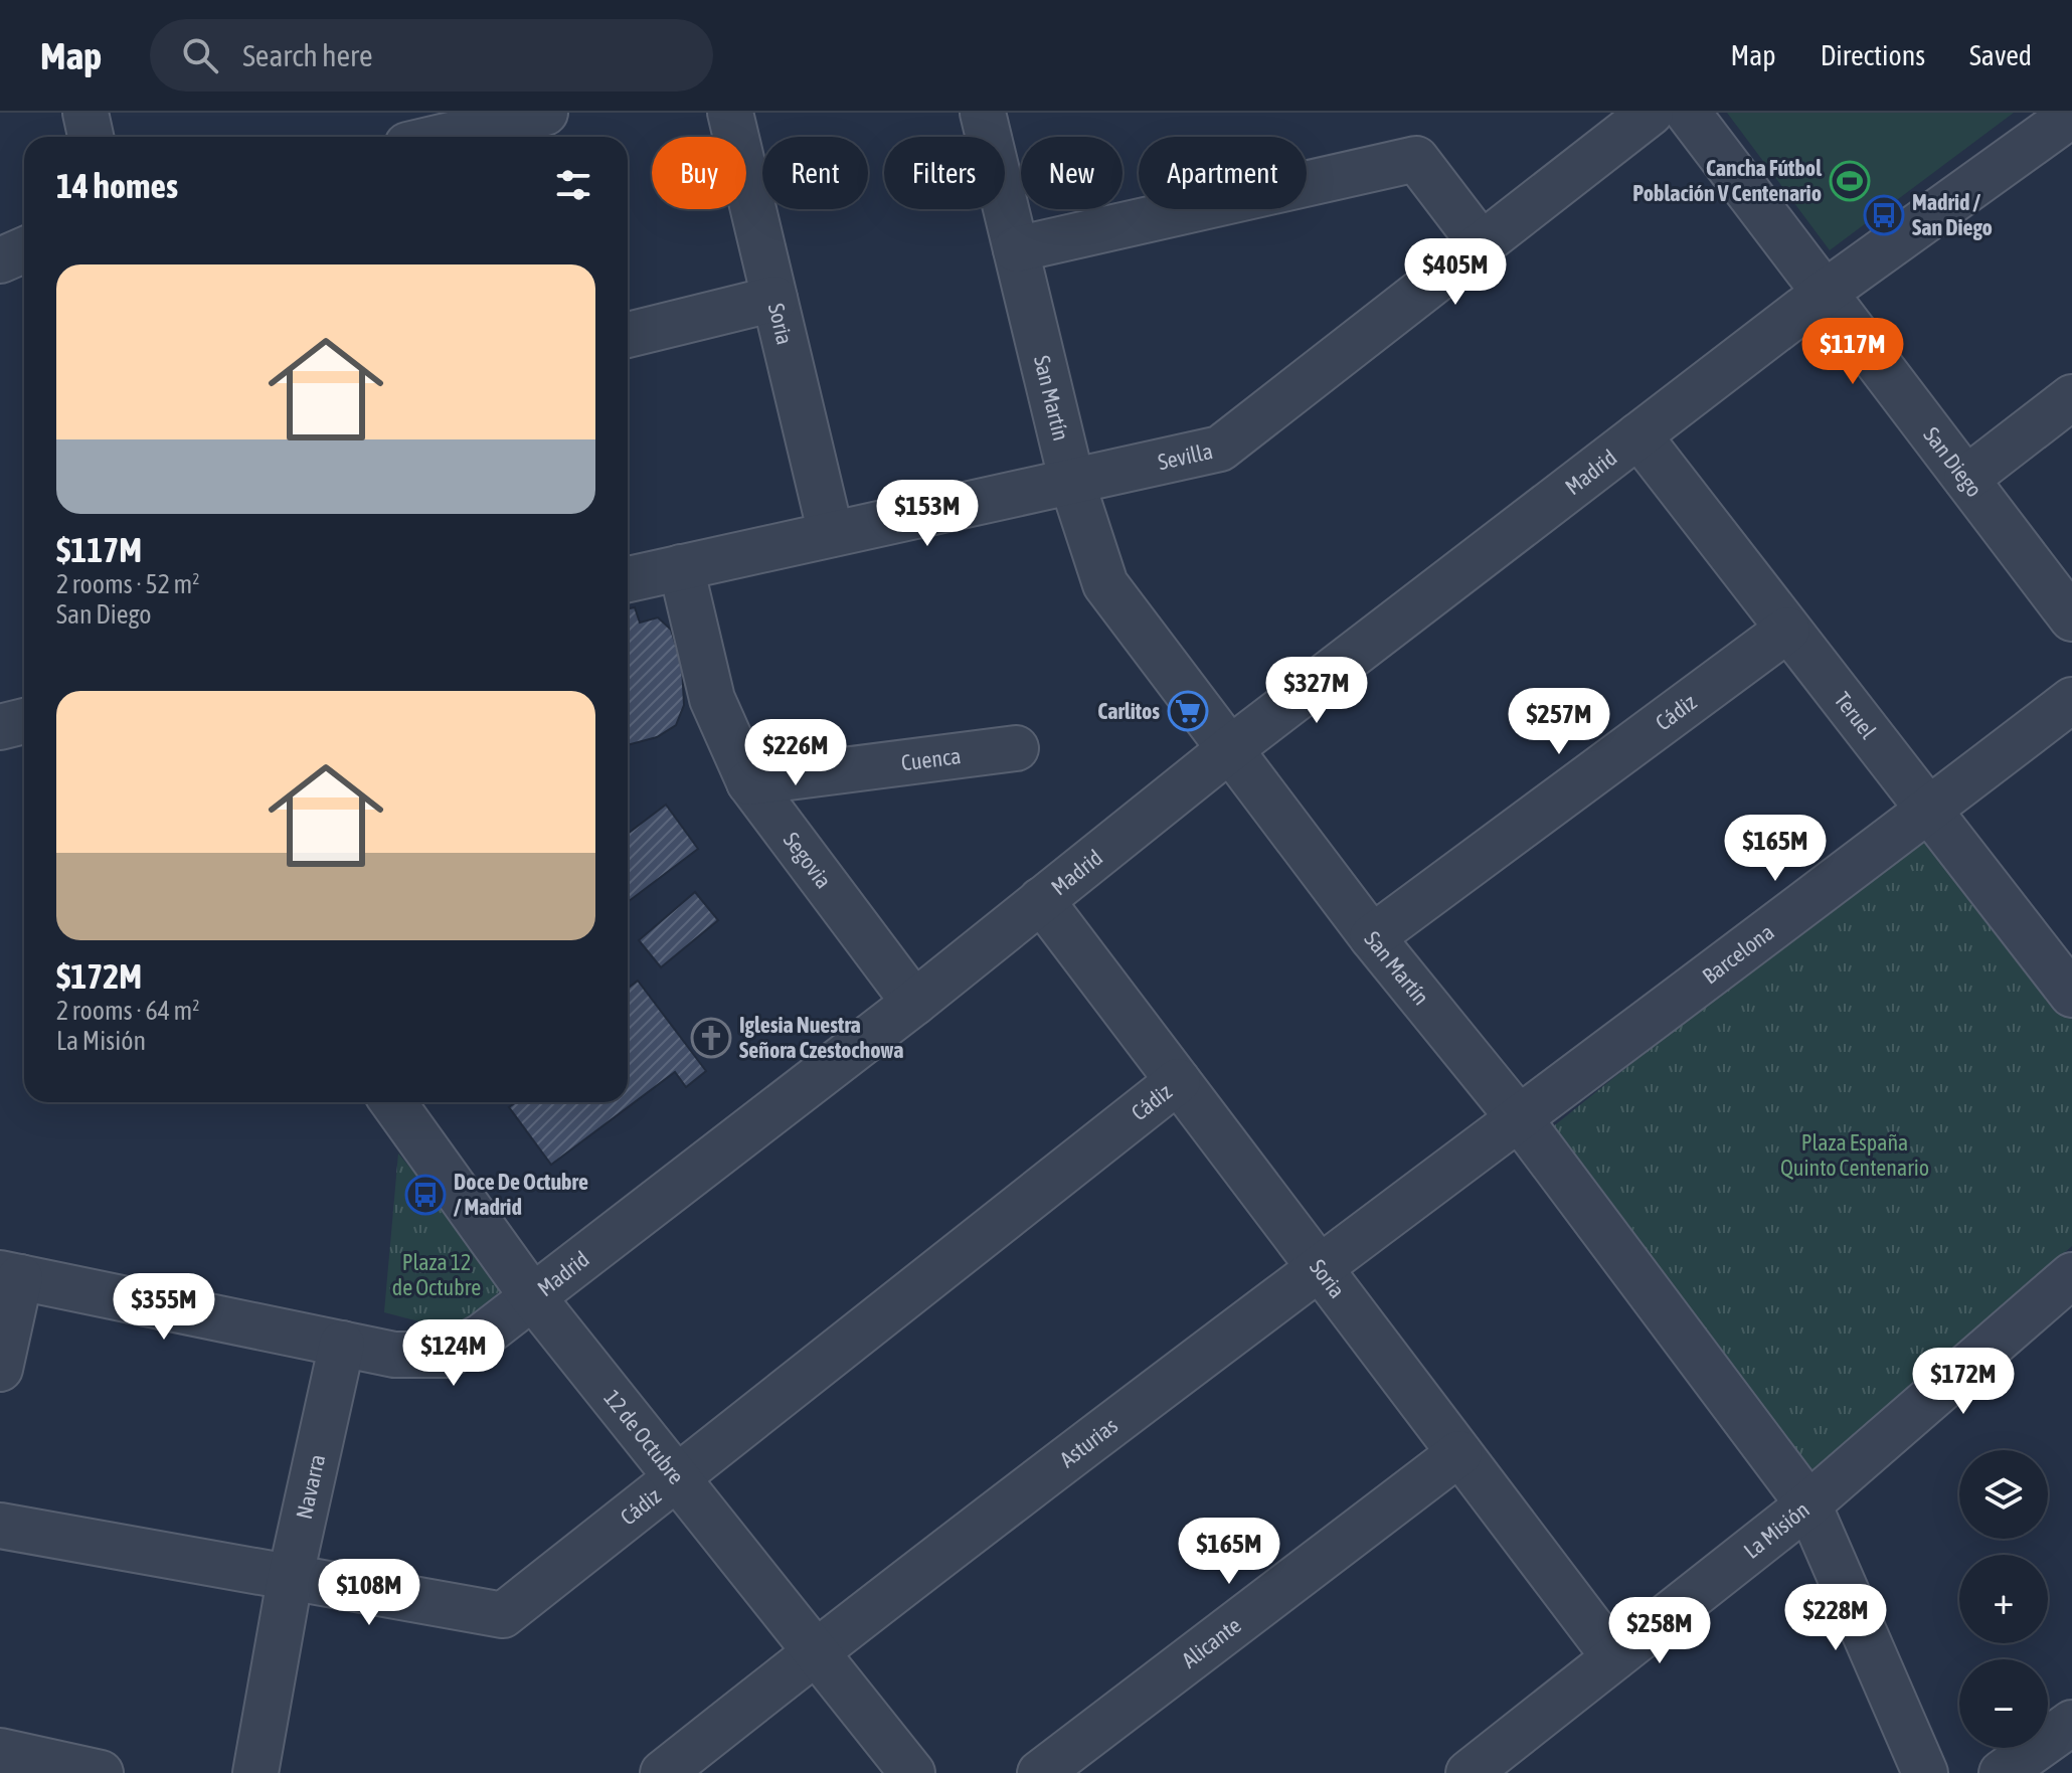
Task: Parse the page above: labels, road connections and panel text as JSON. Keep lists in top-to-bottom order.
{
  "streets": {
    "street": [
      "Soria",
      "San Martín",
      "Sevilla",
      "San Diego",
      "Madrid",
      "Cádiz",
      "Teruel",
      "Cuenca",
      "Segovia",
      "Barcelona",
      "12 de Octubre",
      "Asturias",
      "Navarra",
      "La Misión",
      "Alicante"
    ]
  },
  "crossings": [
    ["Soria", "Sevilla"],
    ["Soria", "Madrid"],
    ["Soria", "Cádiz"],
    ["Soria", "Asturias"],
    ["Soria", "La Misión"],
    ["Soria", "Alicante"],
    ["San Martín", "Sevilla"],
    ["San Martín", "Madrid"],
    ["San Martín", "Cádiz"],
    ["San Martín", "Barcelona"],
    ["San Martín", "Asturias"],
    ["San Martín", "La Misión"],
    ["Sevilla", "Segovia"],
    ["San Diego", "Madrid"],
    ["Madrid", "Teruel"],
    ["Madrid", "Segovia"],
    ["Madrid", "12 de Octubre"],
    ["Madrid", "Navarra"],
    ["Cádiz", "Teruel"],
    ["Cádiz", "12 de Octubre"],
    ["Cádiz", "Navarra"],
    ["Teruel", "Barcelona"],
    ["Cuenca", "Segovia"],
    ["Barcelona", "Asturias"],
    ["12 de Octubre", "Asturias"]
  ],
  "parks": ["Plaza España Quinto Centenario", "Plaza 12 de Octubre"],
  "places": {
    "sports": ["Cancha Fútbol Población V Centenario"],
    "bus stop": ["Madrid / San Diego", "Doce De Octubre / Madrid"],
    "supermarket": ["Carlitos"],
    "church": ["Iglesia Nuestra Señora Czestochowa"]
  },
  "page": {
    "header": "Map",
    "search": "Search here",
    "nav": ["Map", "Directions", "Saved"],
    "chip": [
      "Buy",
      "Rent",
      "Filters",
      "New",
      "Apartment"
    ],
    "heading": "14 homes",
    "list": [
      {
        "name": "$117M",
        "note": "2 rooms · 52 m² · San Diego"
      },
      {
        "name": "$172M",
        "note": "2 rooms · 64 m² · La Misión"
      }
    ],
    "price": [
      "$405M",
      "$117M",
      "$153M",
      "$327M",
      "$257M",
      "$226M",
      "$165M",
      "$355M",
      "$124M",
      "$172M",
      "$165M",
      "$108M",
      "$228M",
      "$258M"
    ],
    "map_buttons": ["+", "−"]
  }
}
